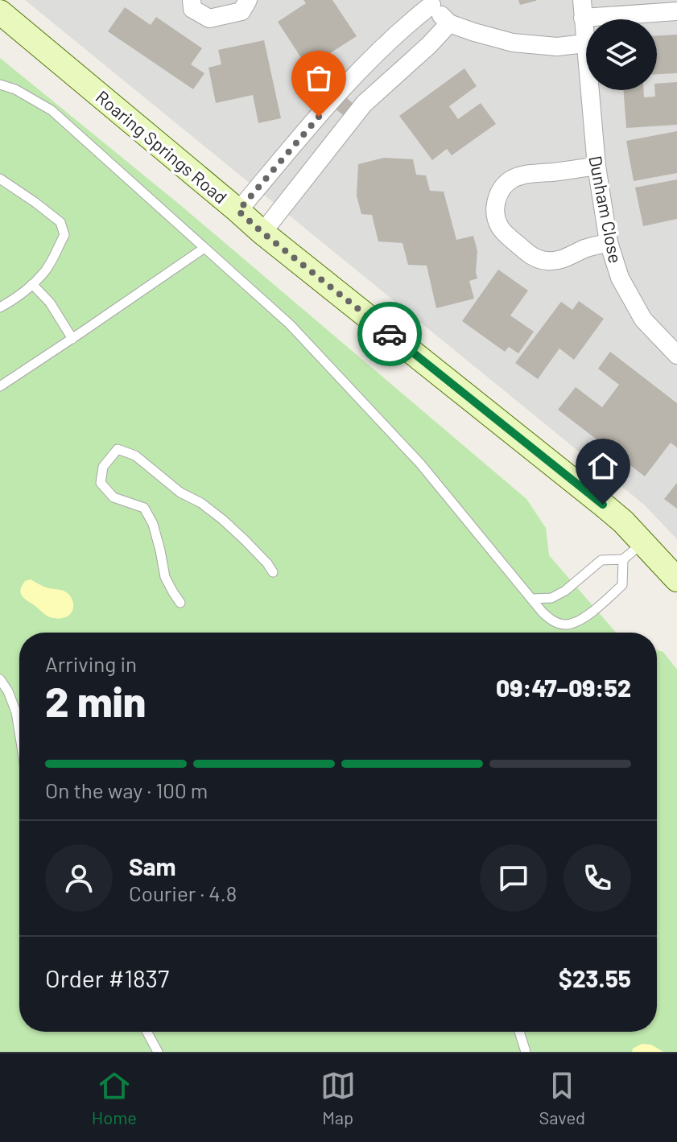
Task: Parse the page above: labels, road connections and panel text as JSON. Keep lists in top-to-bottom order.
{
  "streets": {
    "street": ["Roaring Springs Road", "Dunham Close"]
  },
  "page": {
    "heading": ["2 min", "Arriving in", "09:47–09:52"],
    "panel": [
      "Sam",
      "Courier · 4.8",
      "Order #1837",
      "$23.55"
    ],
    "bar": "On the way · 100 m",
    "tabs": ["Home", "Map", "Saved"]
  }
}
